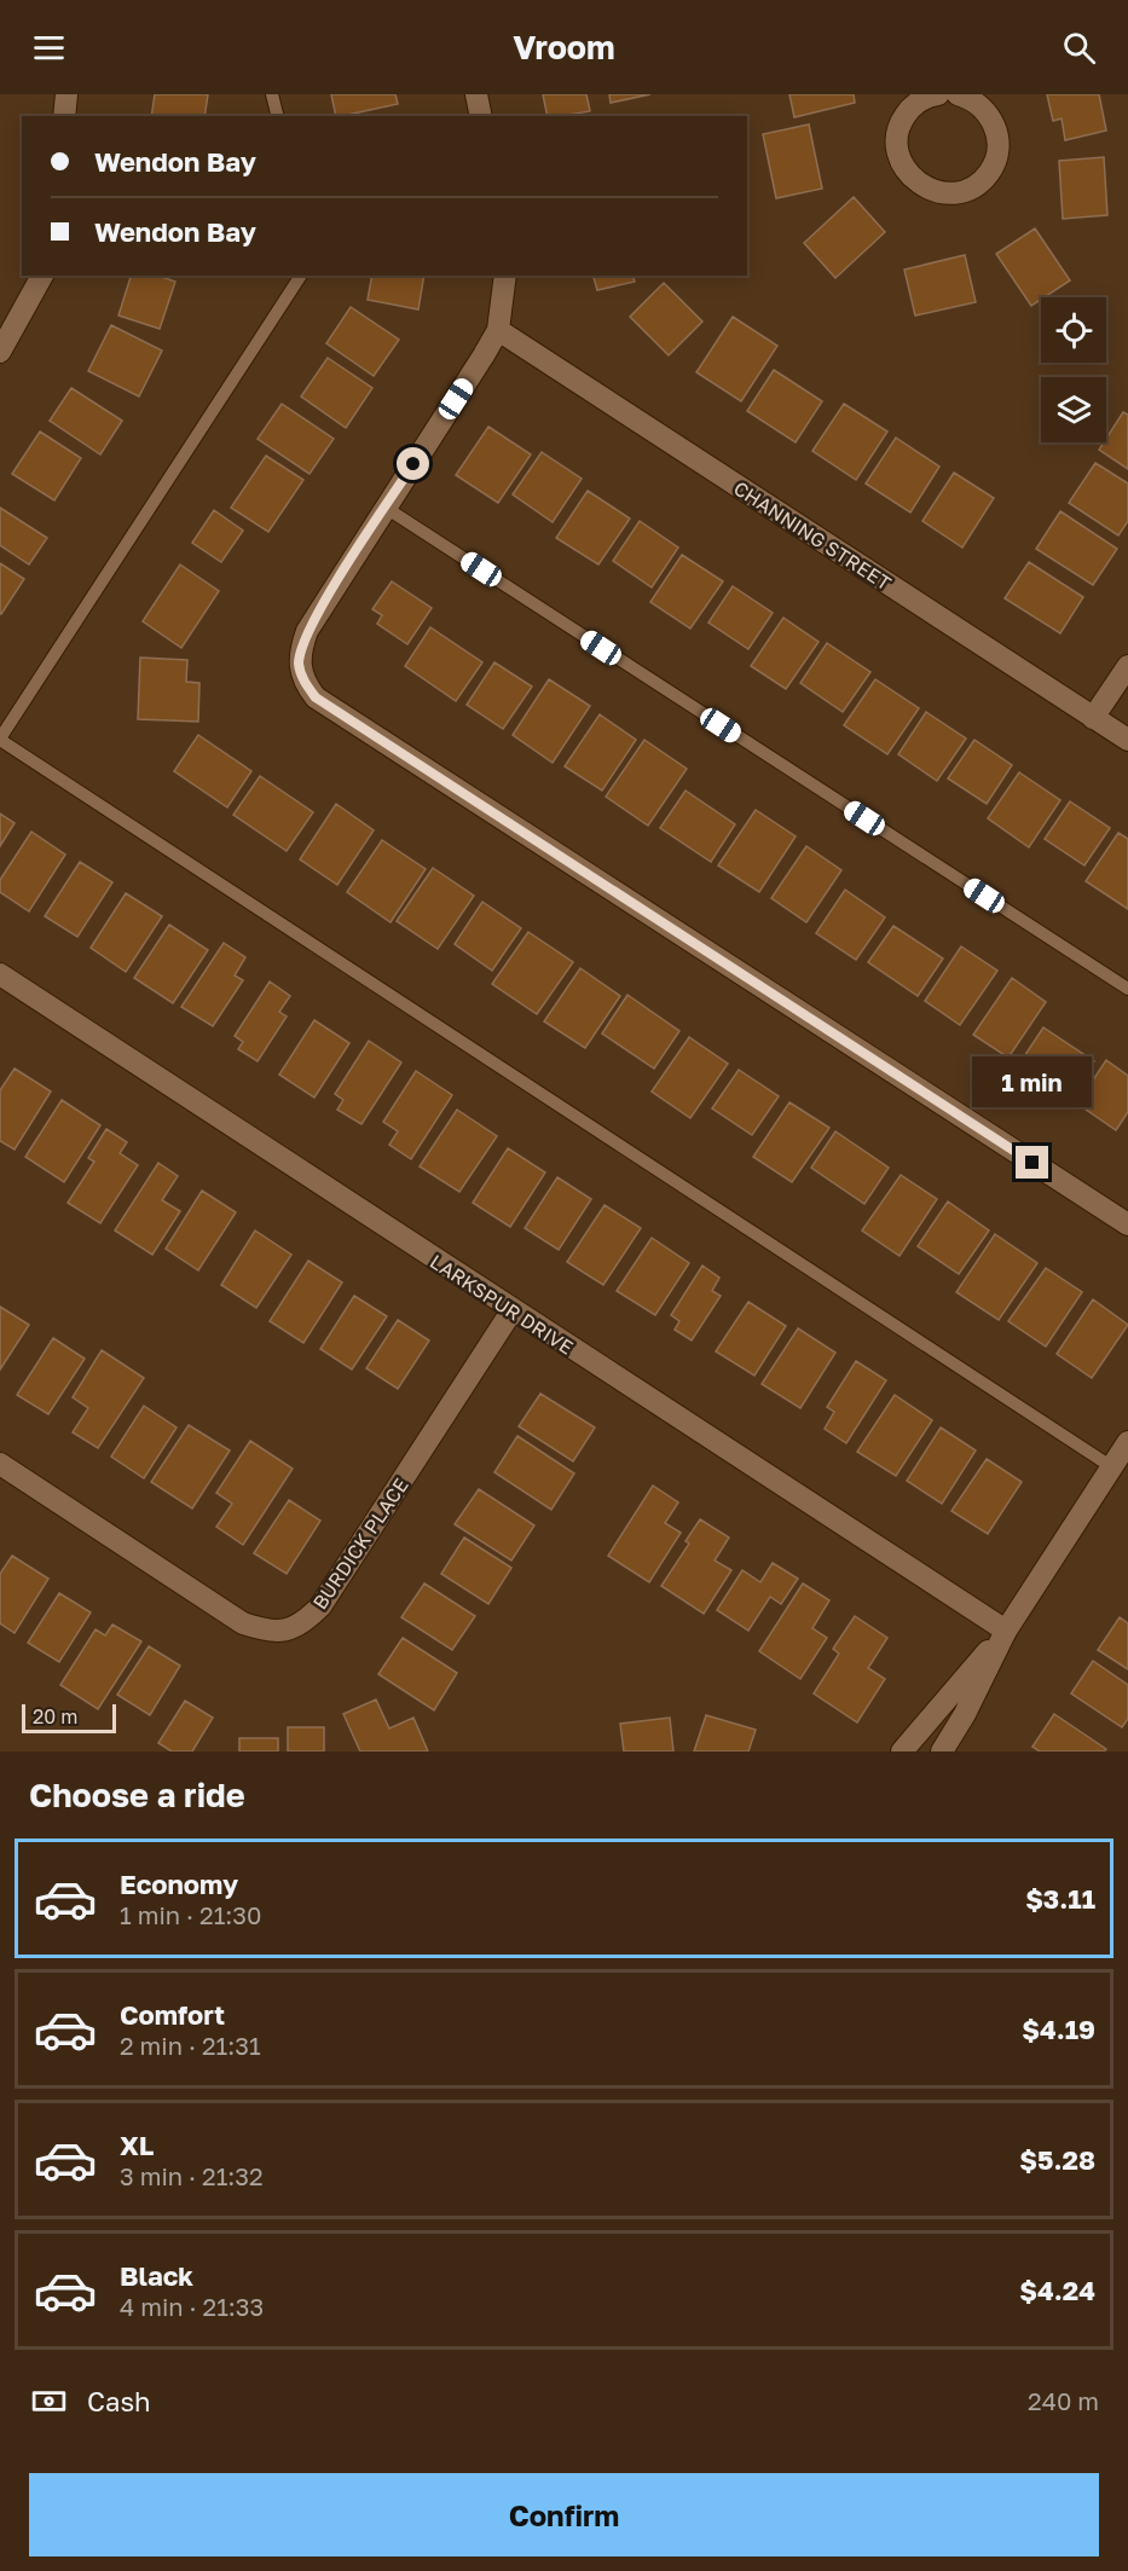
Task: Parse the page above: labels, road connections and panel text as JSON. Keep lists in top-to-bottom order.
{
  "streets": {
    "street": ["CHANNING STREET", "LARKSPUR DRIVE", "BURDICK PLACE"]
  },
  "crossings": [
    ["LARKSPUR DRIVE", "BURDICK PLACE"]
  ],
  "scale_bar": "20 m",
  "page": {
    "header": "Vroom",
    "banner": ["Wendon Bay", "Wendon Bay"],
    "bubble": "1 min",
    "scale": "20 m",
    "heading": "Choose a ride",
    "list": [
      {
        "name": "Economy",
        "note": "1 min · 21:30",
        "value": "$3.11"
      },
      {
        "name": "Comfort",
        "note": "2 min · 21:31",
        "value": "$4.19"
      },
      {
        "name": "XL",
        "note": "3 min · 21:32",
        "value": "$5.28"
      },
      {
        "name": "Black",
        "note": "4 min · 21:33",
        "value": "$4.24"
      }
    ],
    "pay": ["Cash", "240 m"],
    "buttons": "Confirm"
  }
}
